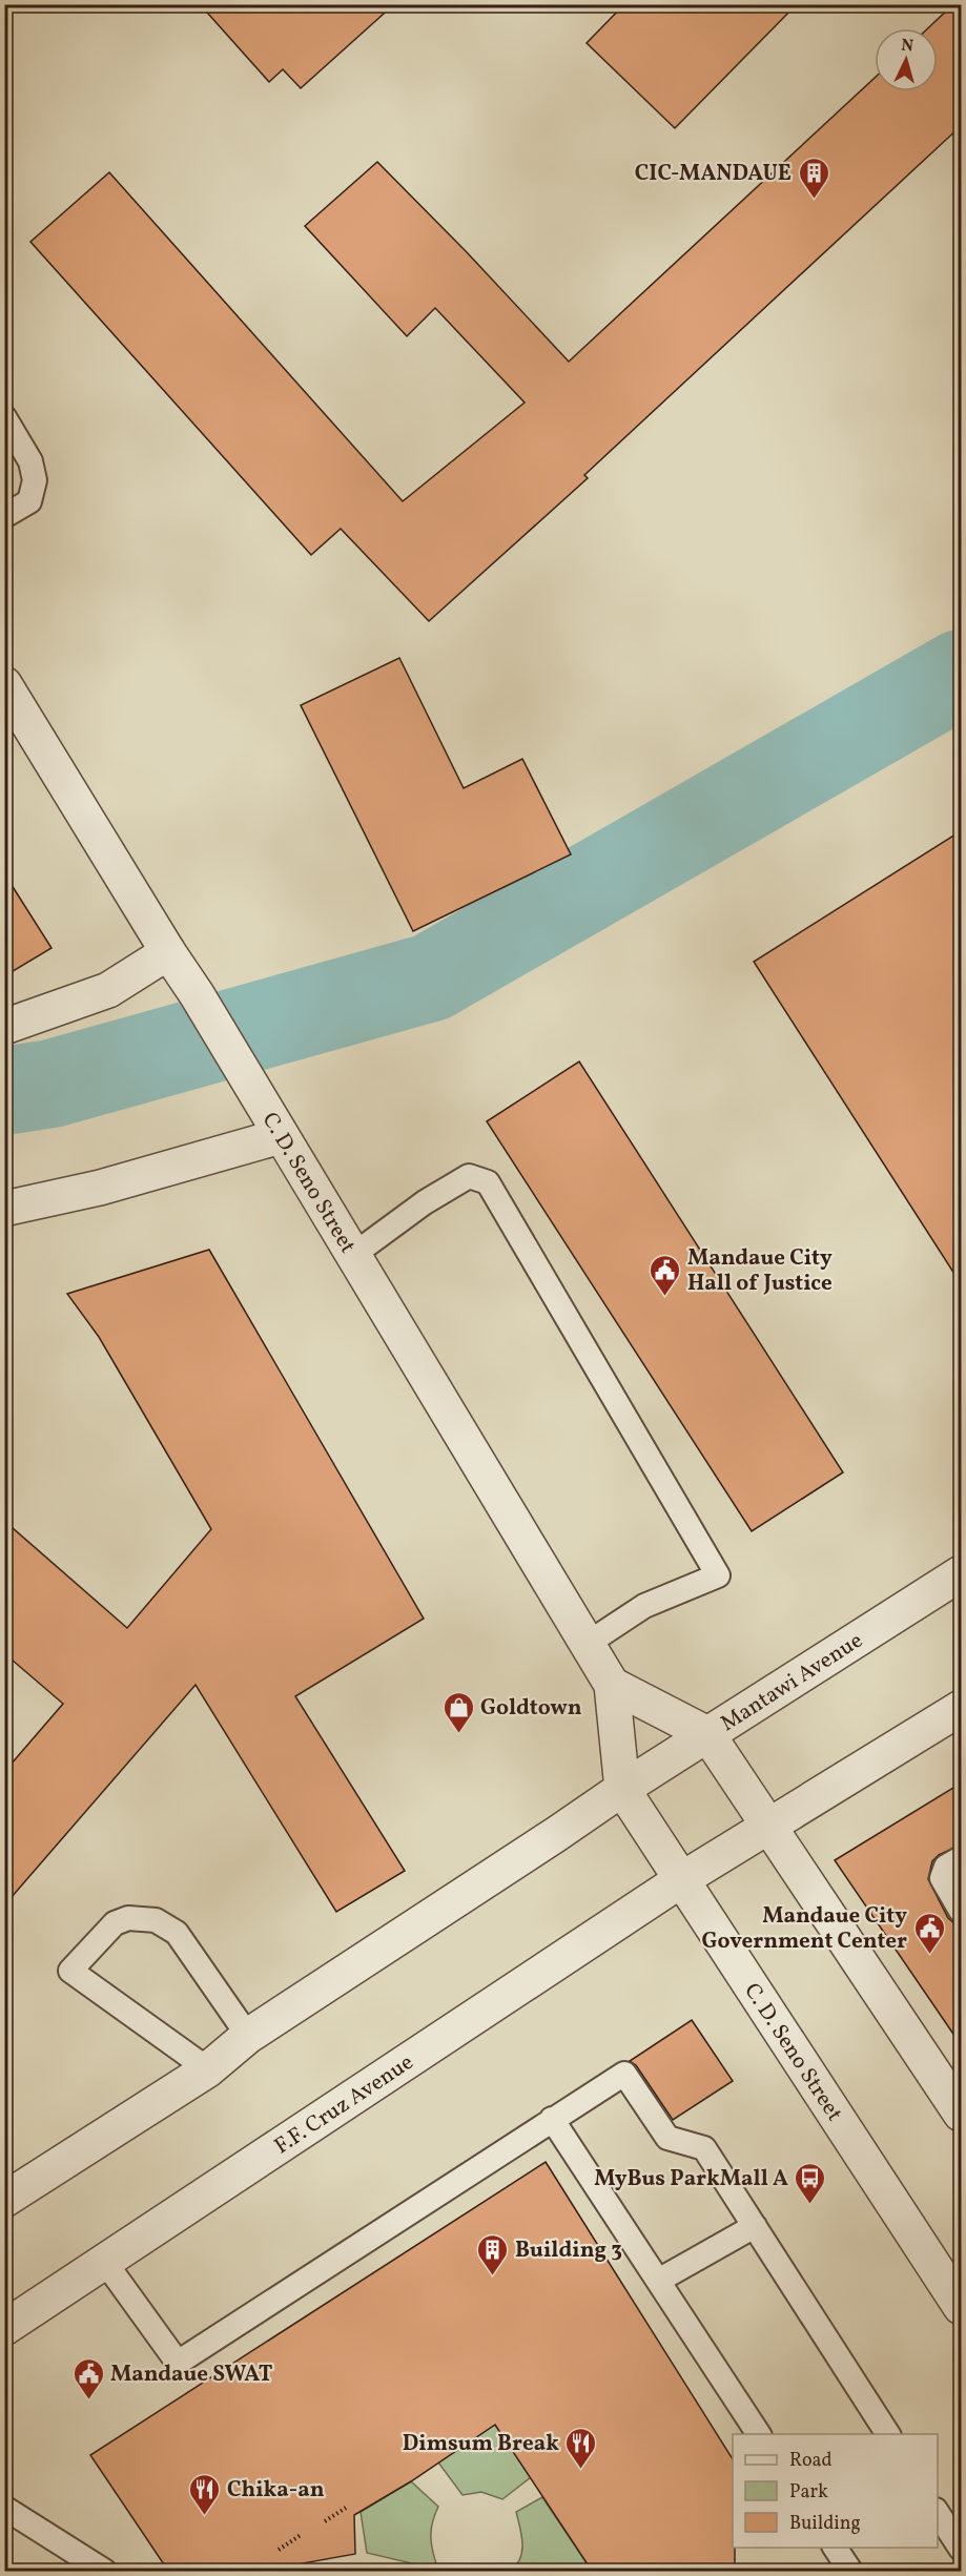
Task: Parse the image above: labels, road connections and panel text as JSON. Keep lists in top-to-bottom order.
{
  "streets": {
    "street": ["C. D. Seno Street", "Mantawi Avenue", "F.F. Cruz Avenue"]
  },
  "crossings": [
    ["C. D. Seno Street", "Mantawi Avenue"],
    ["C. D. Seno Street", "F.F. Cruz Avenue"]
  ],
  "places": {
    "building": ["CIC-MANDAUE", "Building 3"],
    "public building": ["Mandaue City Hall of Justice", "Mandaue City Government Center", "Mandaue SWAT"],
    "shop": ["Goldtown"],
    "bus stop": ["MyBus ParkMall A"],
    "restaurant": ["Dimsum Break", "Chika-an"]
  },
  "legend": ["Road", "Park", "Building"],
  "north": "top"
}
